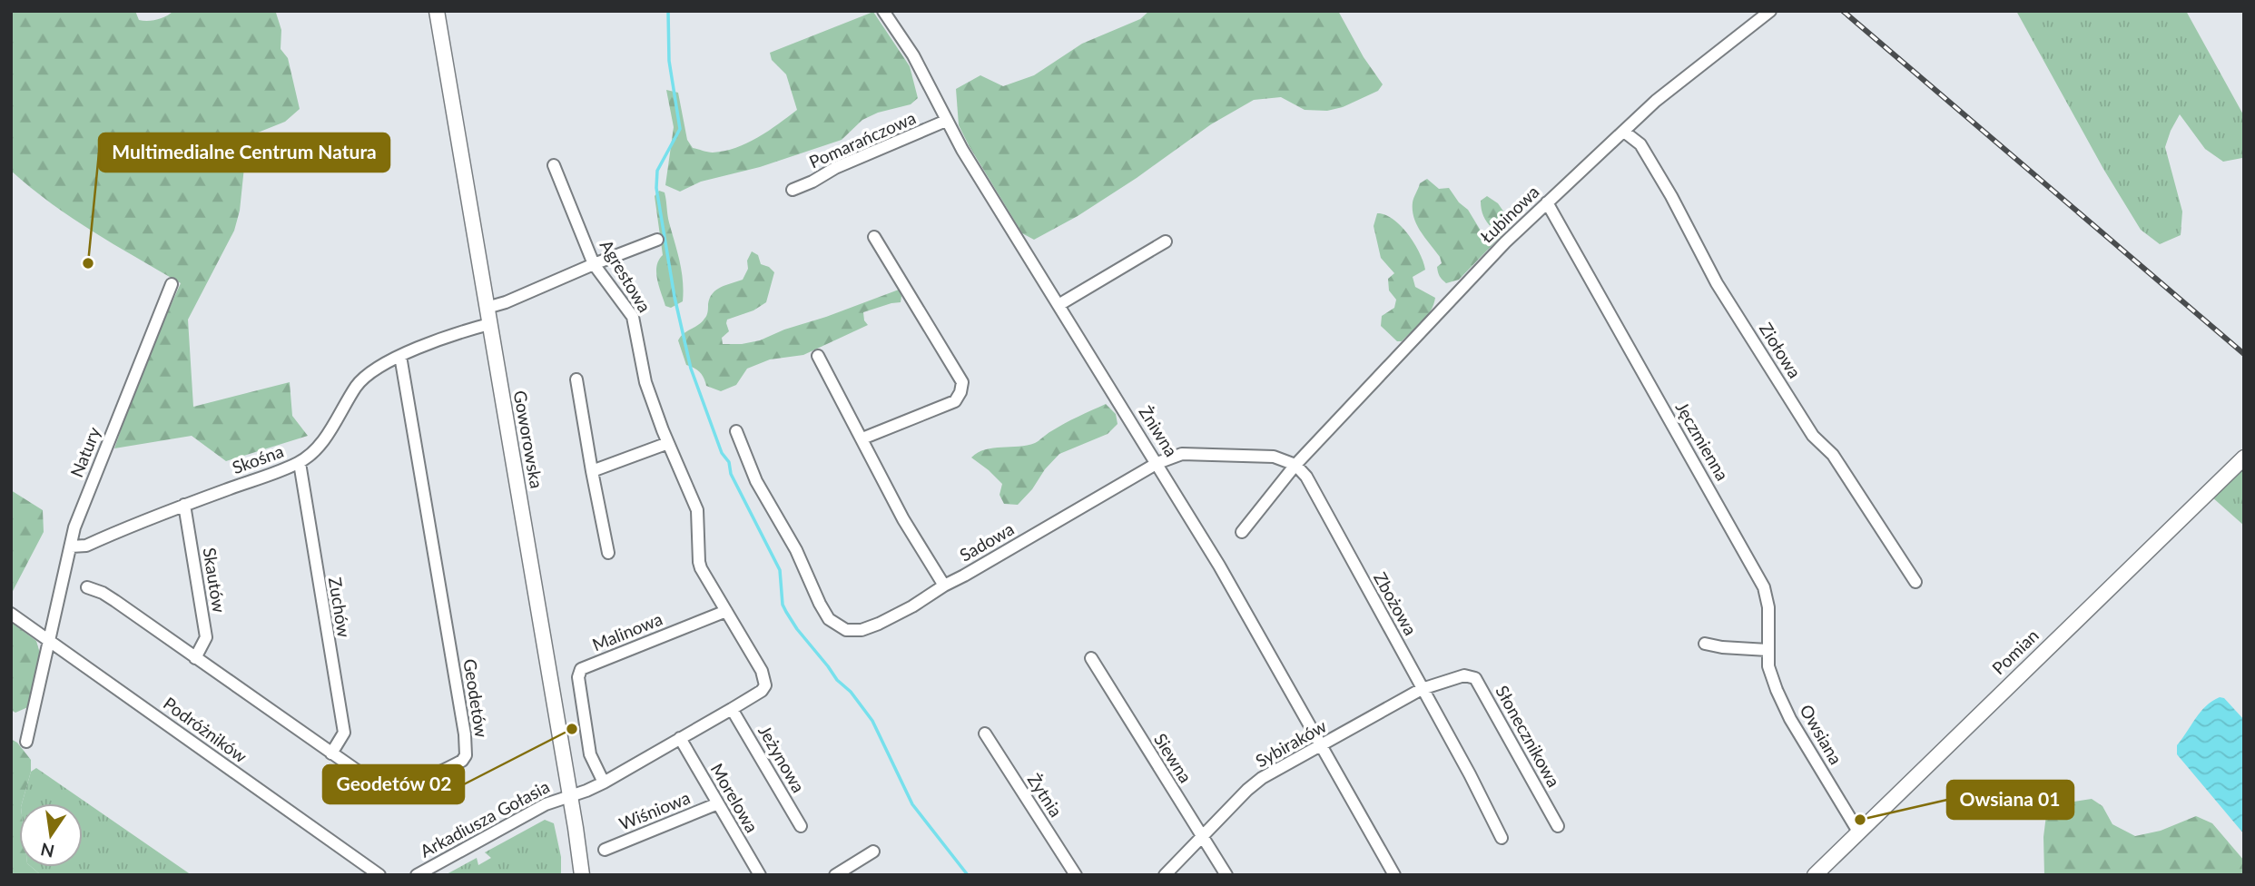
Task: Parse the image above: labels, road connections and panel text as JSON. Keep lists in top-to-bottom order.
{
  "streets": {
    "street": [
      "Pomarańczowa",
      "Łubinowa",
      "Agrestowa",
      "Ziołowa",
      "Żniwna",
      "Goworowska",
      "Jęczmienna",
      "Natury",
      "Skośna",
      "Sadowa",
      "Skautów",
      "Zbożowa",
      "Zuchów",
      "Malinowa",
      "Pomian",
      "Geodetów",
      "Podróżników",
      "Owsiana",
      "Słonecznikowa",
      "Sybiraków",
      "Siewna",
      "Jeżynowa",
      "Żytnia",
      "Morelowa",
      "Wiśniowa",
      "Arkadiusza Gołasia"
    ]
  },
  "crossings": [
    ["Pomarańczowa", "Żniwna"],
    ["Łubinowa", "Ziołowa"],
    ["Łubinowa", "Jęczmienna"],
    ["Łubinowa", "Sadowa"],
    ["Łubinowa", "Zbożowa"],
    ["Agrestowa", "Malinowa"],
    ["Agrestowa", "Jeżynowa"],
    ["Żniwna", "Sadowa"],
    ["Żniwna", "Sybiraków"],
    ["Goworowska", "Skośna"],
    ["Goworowska", "Arkadiusza Gołasia"],
    ["Jęczmienna", "Owsiana"],
    ["Natury", "Skośna"],
    ["Natury", "Podróżników"],
    ["Skośna", "Skautów"],
    ["Skośna", "Zuchów"],
    ["Skośna", "Geodetów"],
    ["Sadowa", "Zbożowa"],
    ["Skautów", "Geodetów"],
    ["Zbożowa", "Słonecznikowa"],
    ["Zbożowa", "Sybiraków"],
    ["Zuchów", "Geodetów"],
    ["Pomian", "Owsiana"],
    ["Słonecznikowa", "Sybiraków"],
    ["Sybiraków", "Siewna"],
    ["Morelowa", "Wiśniowa"]
  ],
  "places": ["Multimedialne Centrum Natura", "Geodetów 02", "Owsiana 01"],
  "north": "bottom"
}
